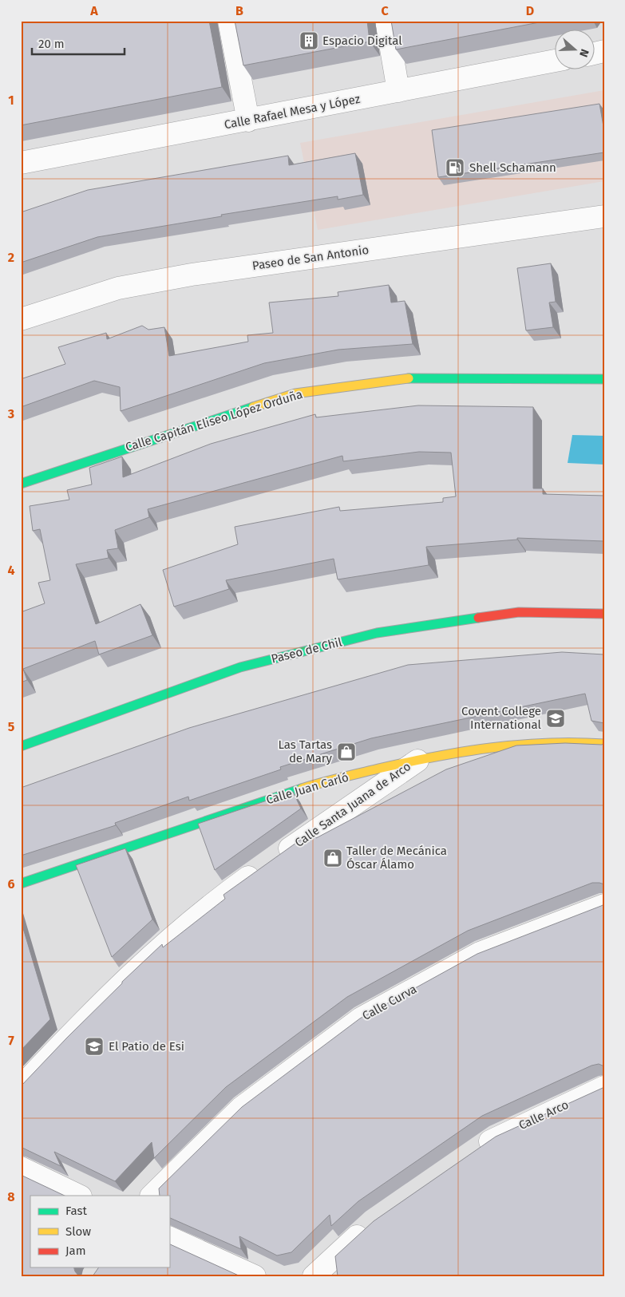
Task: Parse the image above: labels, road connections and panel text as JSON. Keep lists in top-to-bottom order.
{
  "streets": {
    "street": [
      "Calle Rafael Mesa y López",
      "Paseo de San Antonio",
      "Calle Capitán Eliseo López Orduña",
      "Paseo de Chil",
      "Calle Juan Carló",
      "Calle Santa Juana de Arco",
      "Calle Curva",
      "Calle Arco"
    ]
  },
  "crossings": [
    ["Calle Juan Carló", "Calle Santa Juana de Arco"]
  ],
  "places": {
    "building": ["Espacio Digital"],
    "fuel station": ["Shell Schamann"],
    "school or university": ["Covent College International", "El Patio de Esi"],
    "shop": ["Las Tartas de Mary", "Taller de Mecánica Óscar Álamo"]
  },
  "legend": ["Fast", "Slow", "Jam"],
  "scale_bar": "20 m",
  "north": "right",
  "grid": {
    "columns": [
      "A",
      "B",
      "C",
      "D"
    ],
    "rows": [
      "1",
      "2",
      "3",
      "4",
      "5",
      "6",
      "7",
      "8"
    ]
  }
}
